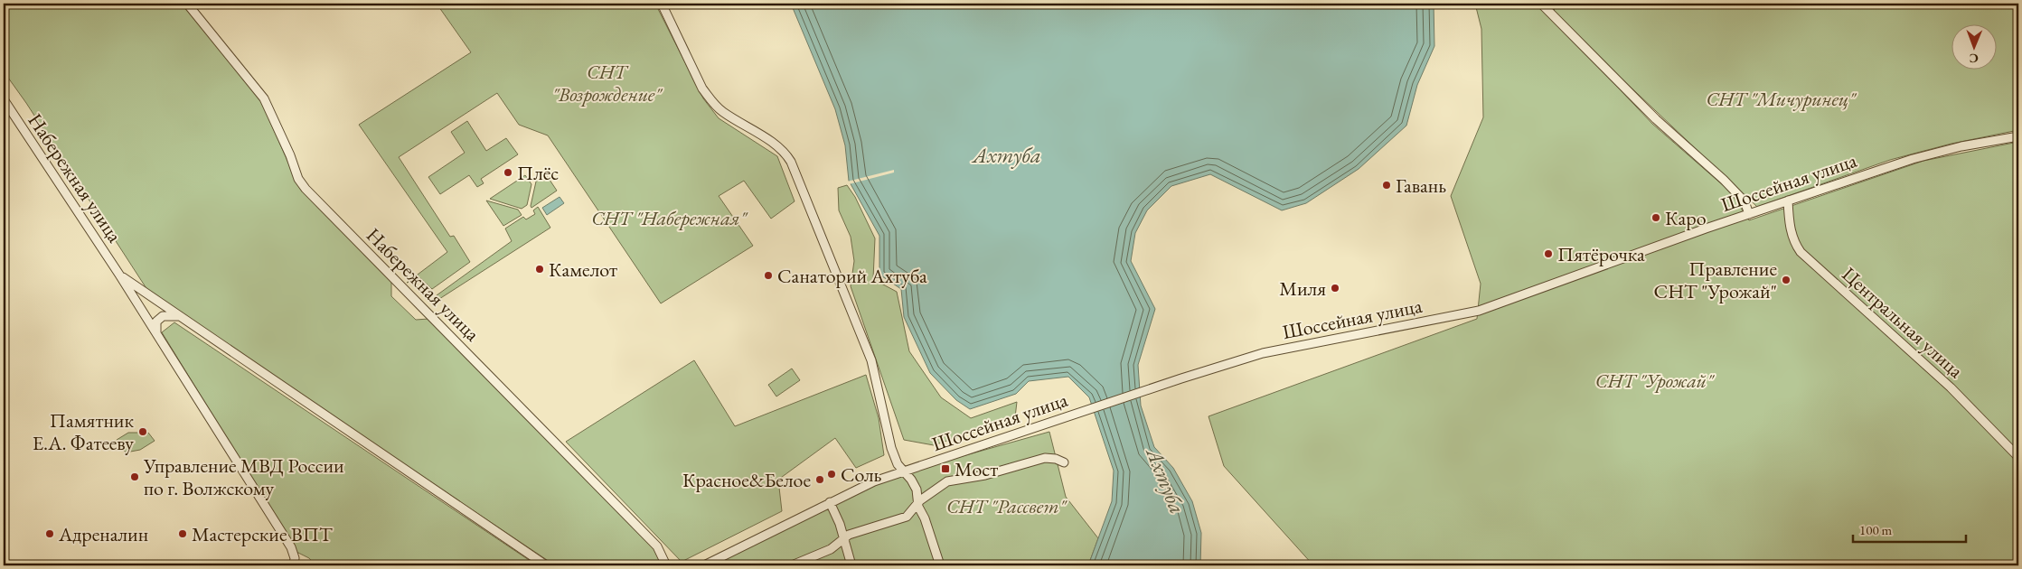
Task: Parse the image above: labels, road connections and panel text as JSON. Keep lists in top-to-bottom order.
{
  "streets": {
    "street": ["Набережная улица", "Шоссейная улица", "Центральная улица"]
  },
  "crossings": [
    ["Шоссейная улица", "Центральная улица"]
  ],
  "water": ["Ахтуба"],
  "parks": [
    "СНТ \"Возрождение\"",
    "СНТ \"Мичуринец\"",
    "СНТ \"Набережная\"",
    "СНТ \"Урожай\"",
    "СНТ \"Рассвет\""
  ],
  "places": {
    "other": [
      "Плёс",
      "Гавань",
      "Каро",
      "Пятёрочка",
      "Камелот",
      "Санаторий Ахтуба",
      "Правление СНТ \"Урожай\"",
      "Миля",
      "Памятник Е.А. Фатееву",
      "Соль",
      "Управление МВД России по г. Волжскому",
      "Красное&Белое",
      "Адреналин",
      "Мастерские ВПТ"
    ],
    "transit": ["Мост"]
  },
  "scale_bar": "100 m",
  "north": "bottom"
}
